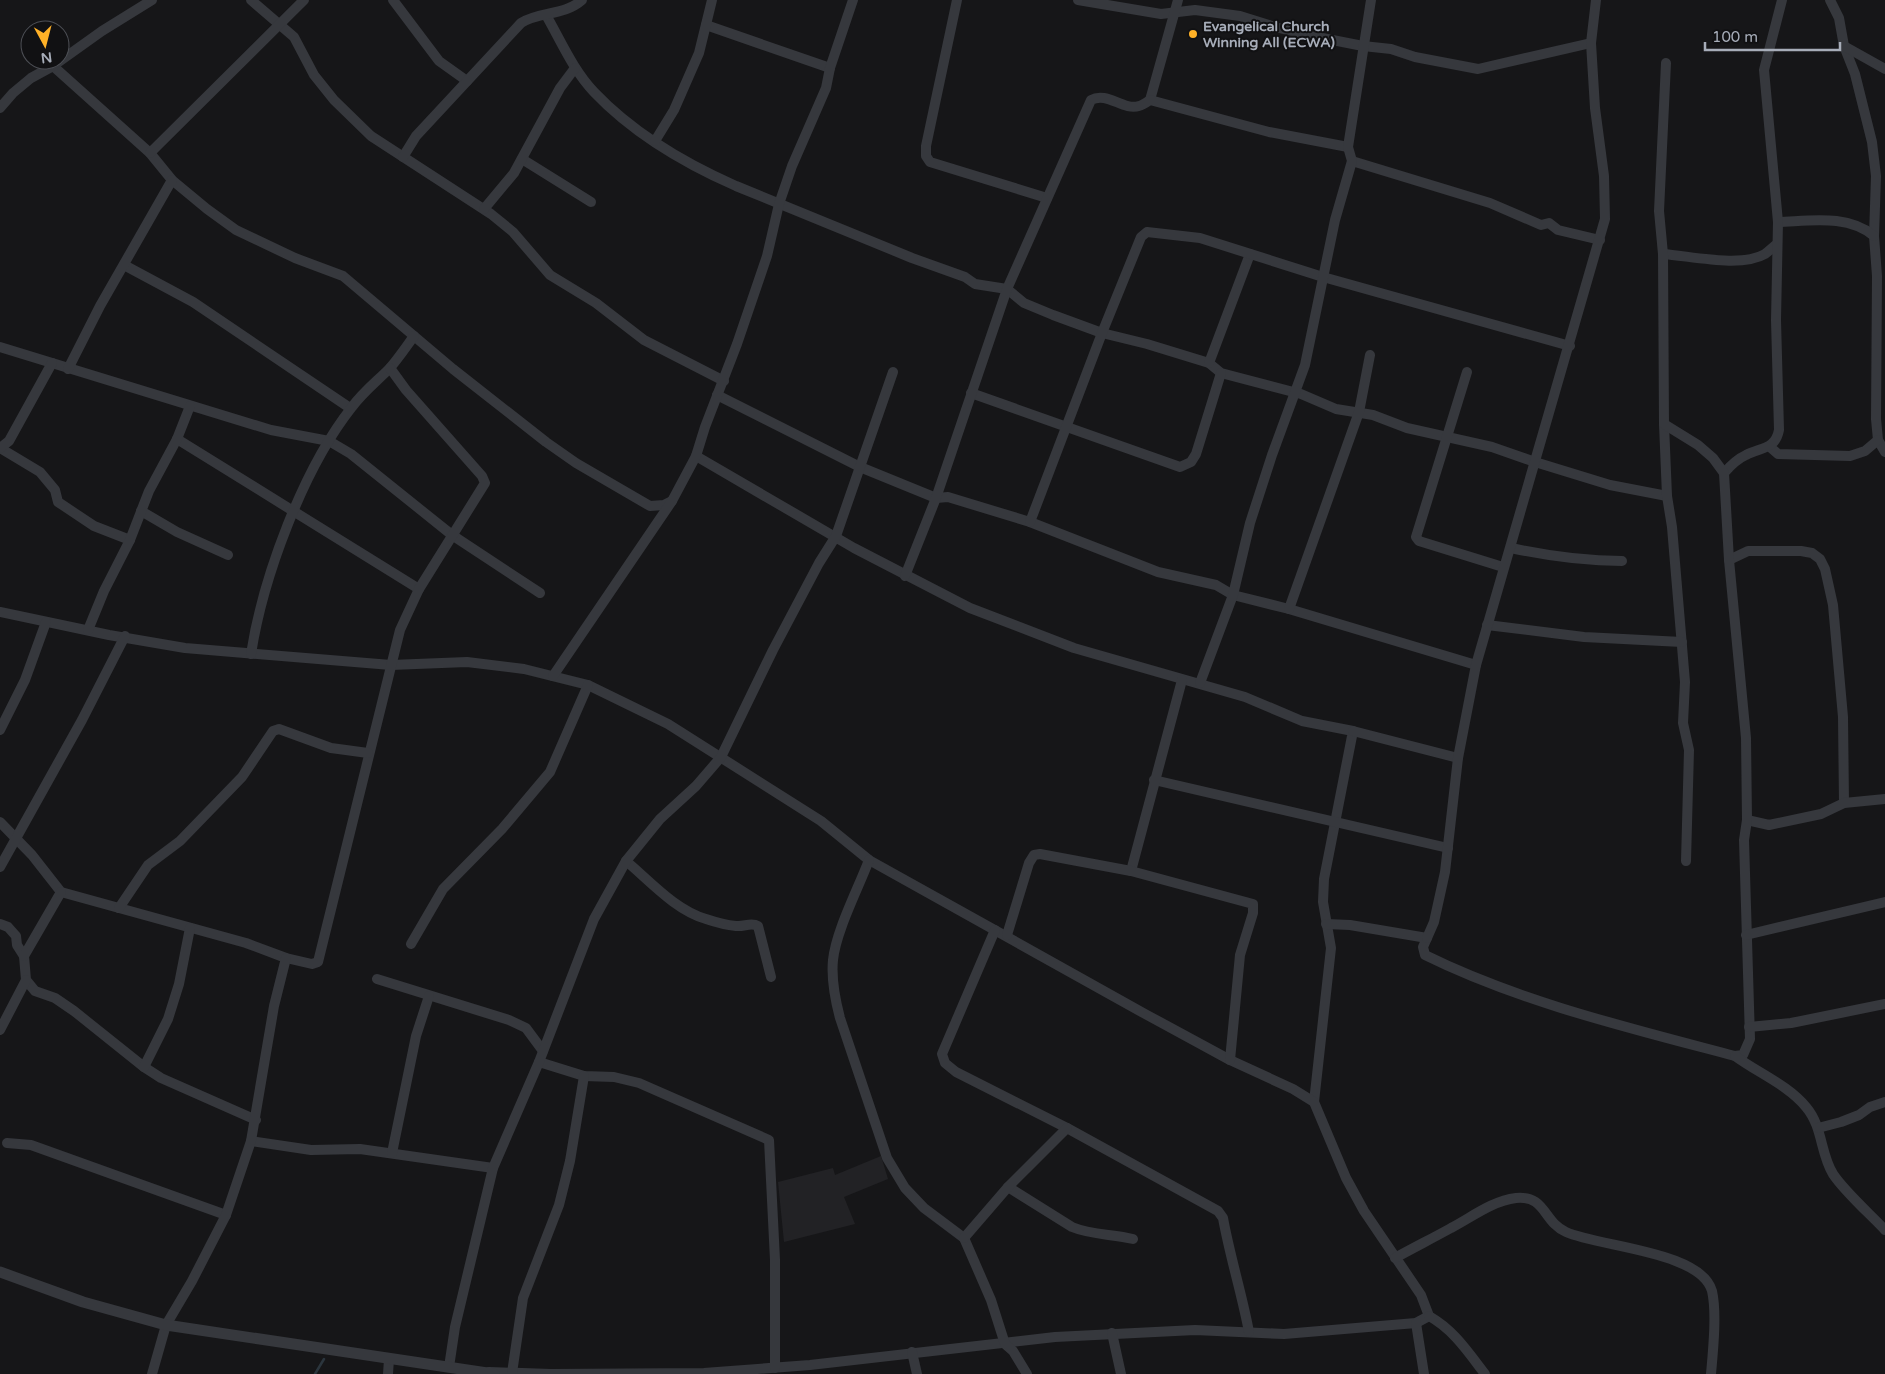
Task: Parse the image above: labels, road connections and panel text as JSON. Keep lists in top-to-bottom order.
{
  "places": ["Evangelical Church Winning All (ECWA)"],
  "scale_bar": "100 m",
  "north": "bottom"
}
